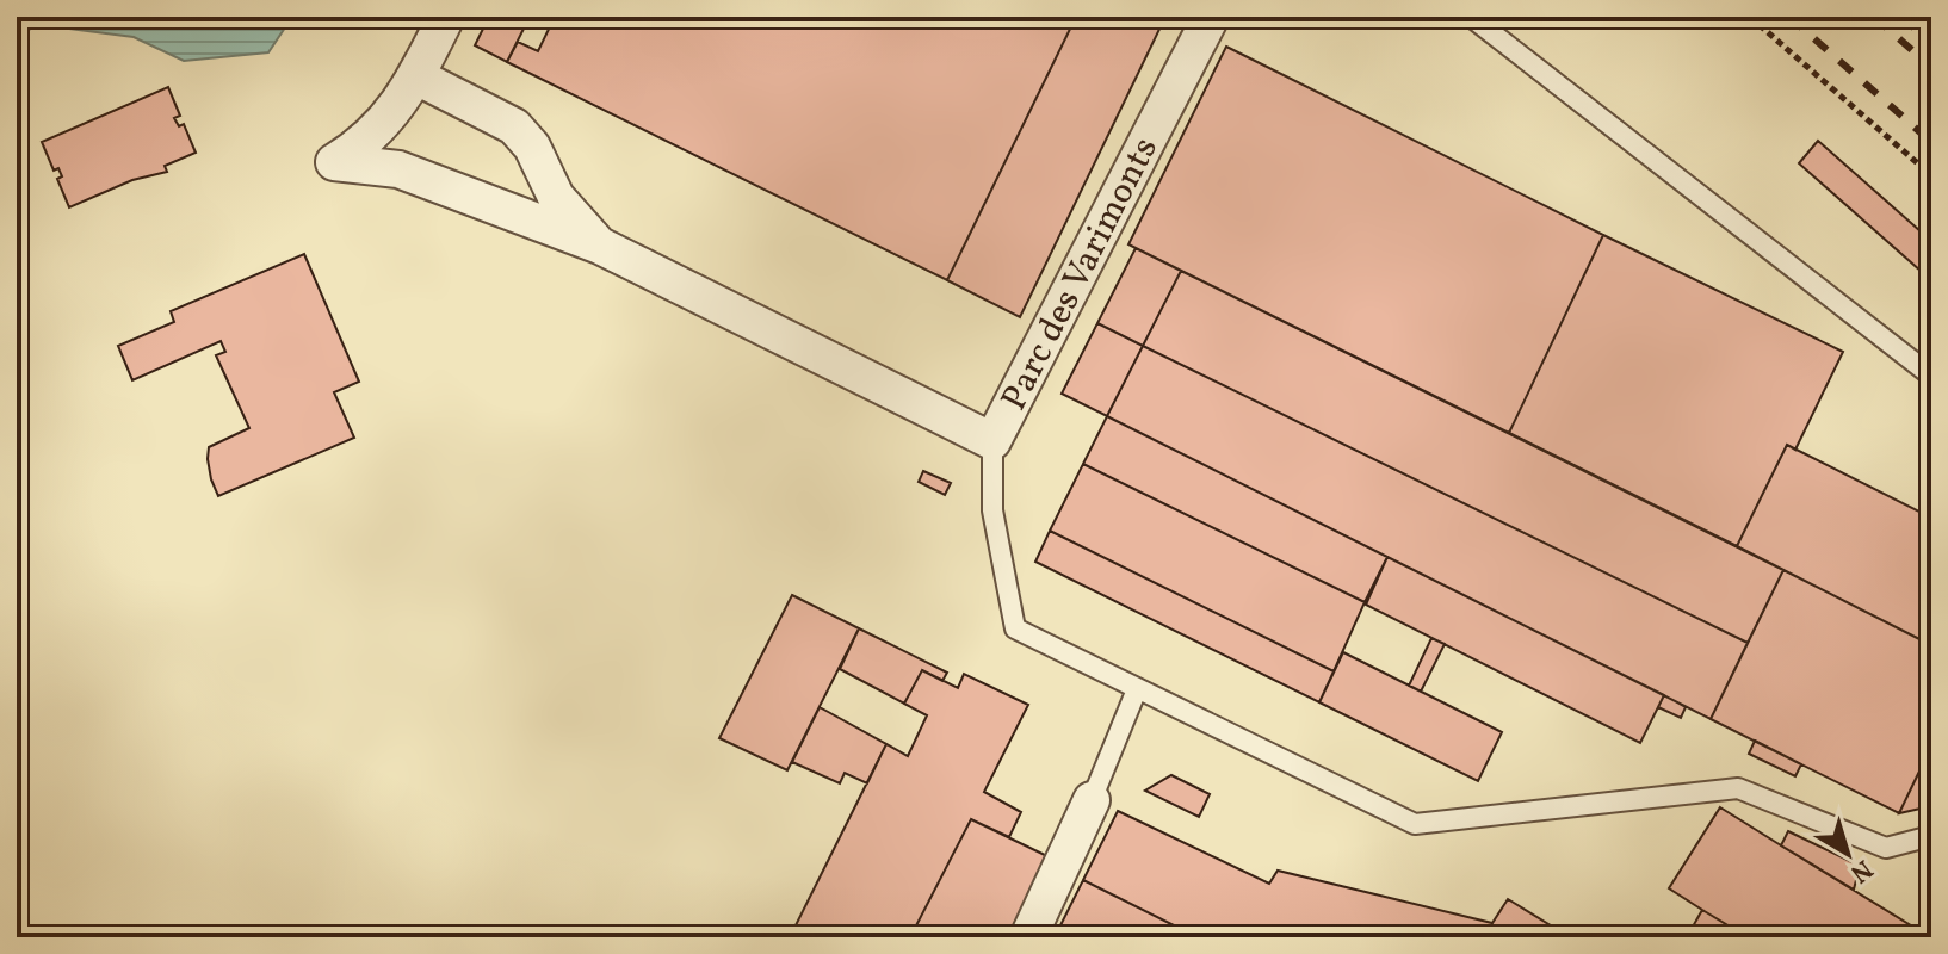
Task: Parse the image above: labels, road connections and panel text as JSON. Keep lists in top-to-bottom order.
{
  "streets": {
    "street": ["Parc des Varimonts"]
  },
  "north": "bottom right"
}
